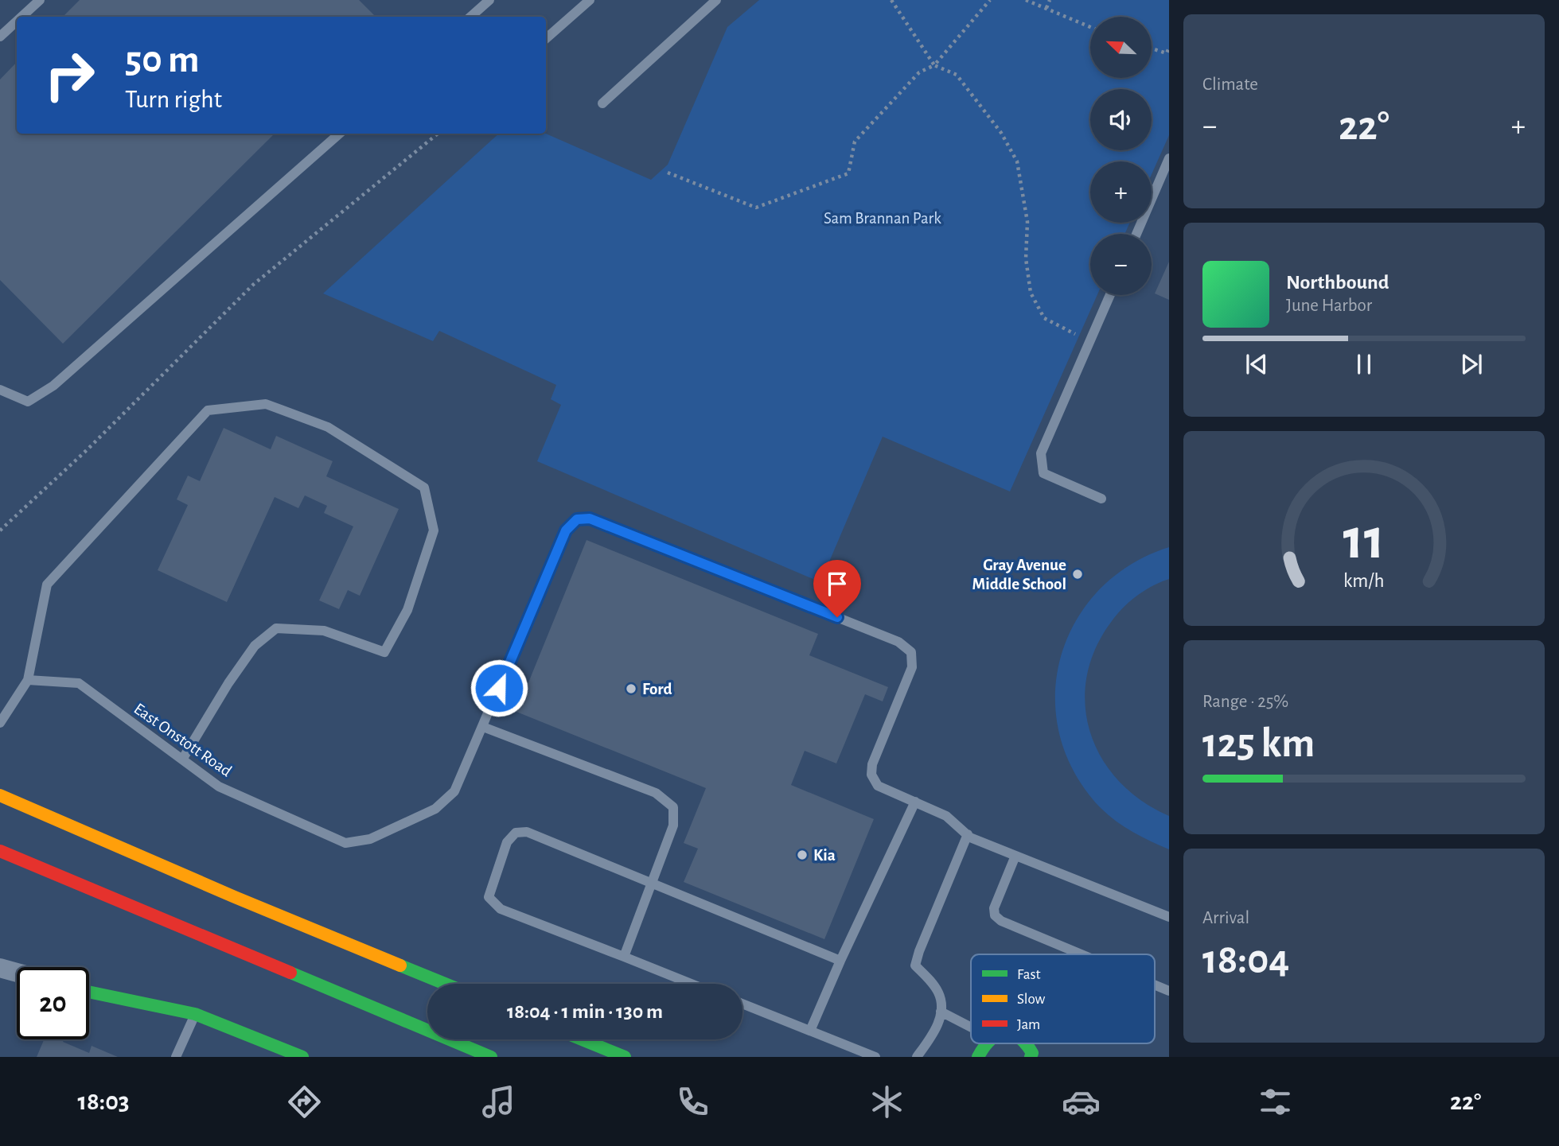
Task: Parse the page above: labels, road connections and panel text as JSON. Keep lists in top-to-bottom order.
{
  "streets": {
    "lane": ["East Onstott Road"]
  },
  "parks": ["Sam Brannan Park"],
  "places": ["Gray Avenue Middle School", "Ford", "Kia"],
  "legend": ["Fast", "Slow", "Jam"],
  "north": "top left",
  "page": {
    "tile": [
      "Climate",
      ["Range · 25%", "125 km"],
      ["Arrival", "18:04"]
    ],
    "map_buttons": ["+", "−"],
    "turn": ["50 m", "Turn right"],
    "heat": ["−", "22°", "+"],
    "song": ["Northbound", "June Harbor"],
    "limit": "20",
    "trip": "18:04 · 1 min · 130 m",
    "tabs": ["18:03", "22°"],
    "gauge": ["11", "km/h"]
  }
}
